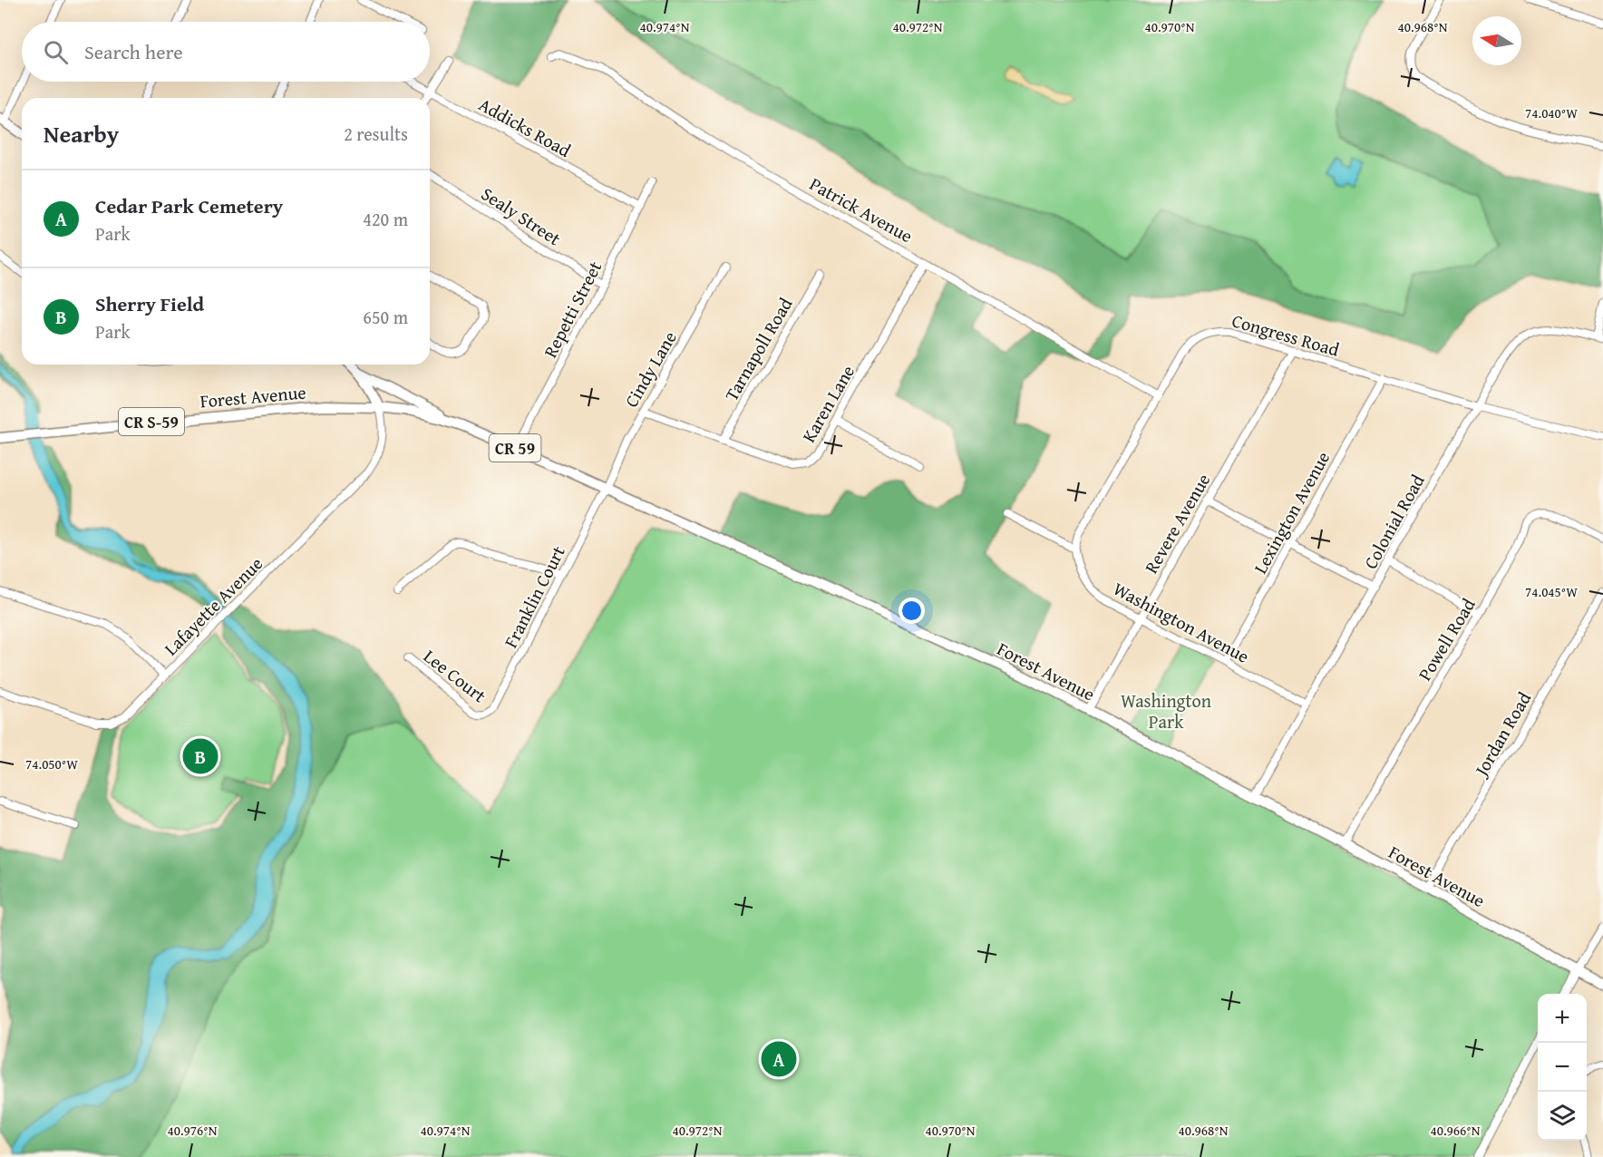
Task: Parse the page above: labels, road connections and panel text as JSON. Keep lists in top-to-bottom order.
{
  "streets": {
    "main road": ["Forest Avenue", "CR S-59", "CR 59"],
    "street": [
      "Addicks Road",
      "Patrick Avenue",
      "Sealy Street",
      "Repetti Street",
      "Congress Road",
      "Tarnapoll Road",
      "Cindy Lane",
      "Karen Lane",
      "Lexington Avenue",
      "Colonial Road",
      "Revere Avenue",
      "Franklin Court",
      "Lafayette Avenue",
      "Washington Avenue",
      "Powell Road",
      "Lee Court",
      "Jordan Road"
    ]
  },
  "crossings": [
    ["Addicks Road", "Repetti Street"],
    ["Patrick Avenue", "Congress Road"],
    ["Patrick Avenue", "Karen Lane"],
    ["Sealy Street", "Repetti Street"],
    ["Repetti Street", "CR 59"],
    ["Congress Road", "Lexington Avenue"],
    ["Congress Road", "Colonial Road"],
    ["Congress Road", "Revere Avenue"],
    ["Congress Road", "Washington Avenue"],
    ["Tarnapoll Road", "Karen Lane"],
    ["Cindy Lane", "Forest Avenue"],
    ["Cindy Lane", "Karen Lane"],
    ["Cindy Lane", "CR 59"],
    ["Cindy Lane", "Franklin Court"],
    ["Forest Avenue", "CR 59"],
    ["Forest Avenue", "Colonial Road"],
    ["Forest Avenue", "Revere Avenue"],
    ["Forest Avenue", "Franklin Court"],
    ["Forest Avenue", "Lafayette Avenue"],
    ["Forest Avenue", "Powell Road"],
    ["Forest Avenue", "Jordan Road"],
    ["CR 59", "Franklin Court"],
    ["CR 59", "Lafayette Avenue"],
    ["Lexington Avenue", "Washington Avenue"],
    ["Colonial Road", "Washington Avenue"],
    ["Revere Avenue", "Washington Avenue"],
    ["Franklin Court", "Lee Court"]
  ],
  "parks": ["Washington Park"],
  "north": "left",
  "page": {
    "search": "Search here",
    "heading": ["Nearby", "2 results"],
    "list": [
      {
        "mark": "A",
        "name": "Cedar Park Cemetery",
        "note": "Park",
        "value": "420 m"
      },
      {
        "mark": "B",
        "name": "Sherry Field",
        "note": "Park",
        "value": "650 m"
      }
    ],
    "pins": ["B", "A"],
    "map_buttons": ["+", "−"]
  },
  "coordinates": [
    "40.974°N",
    "40.972°N",
    "40.970°N",
    "40.968°N",
    "74.040°W",
    "74.045°W",
    "74.050°W",
    "40.976°N",
    "40.966°N"
  ]
}
